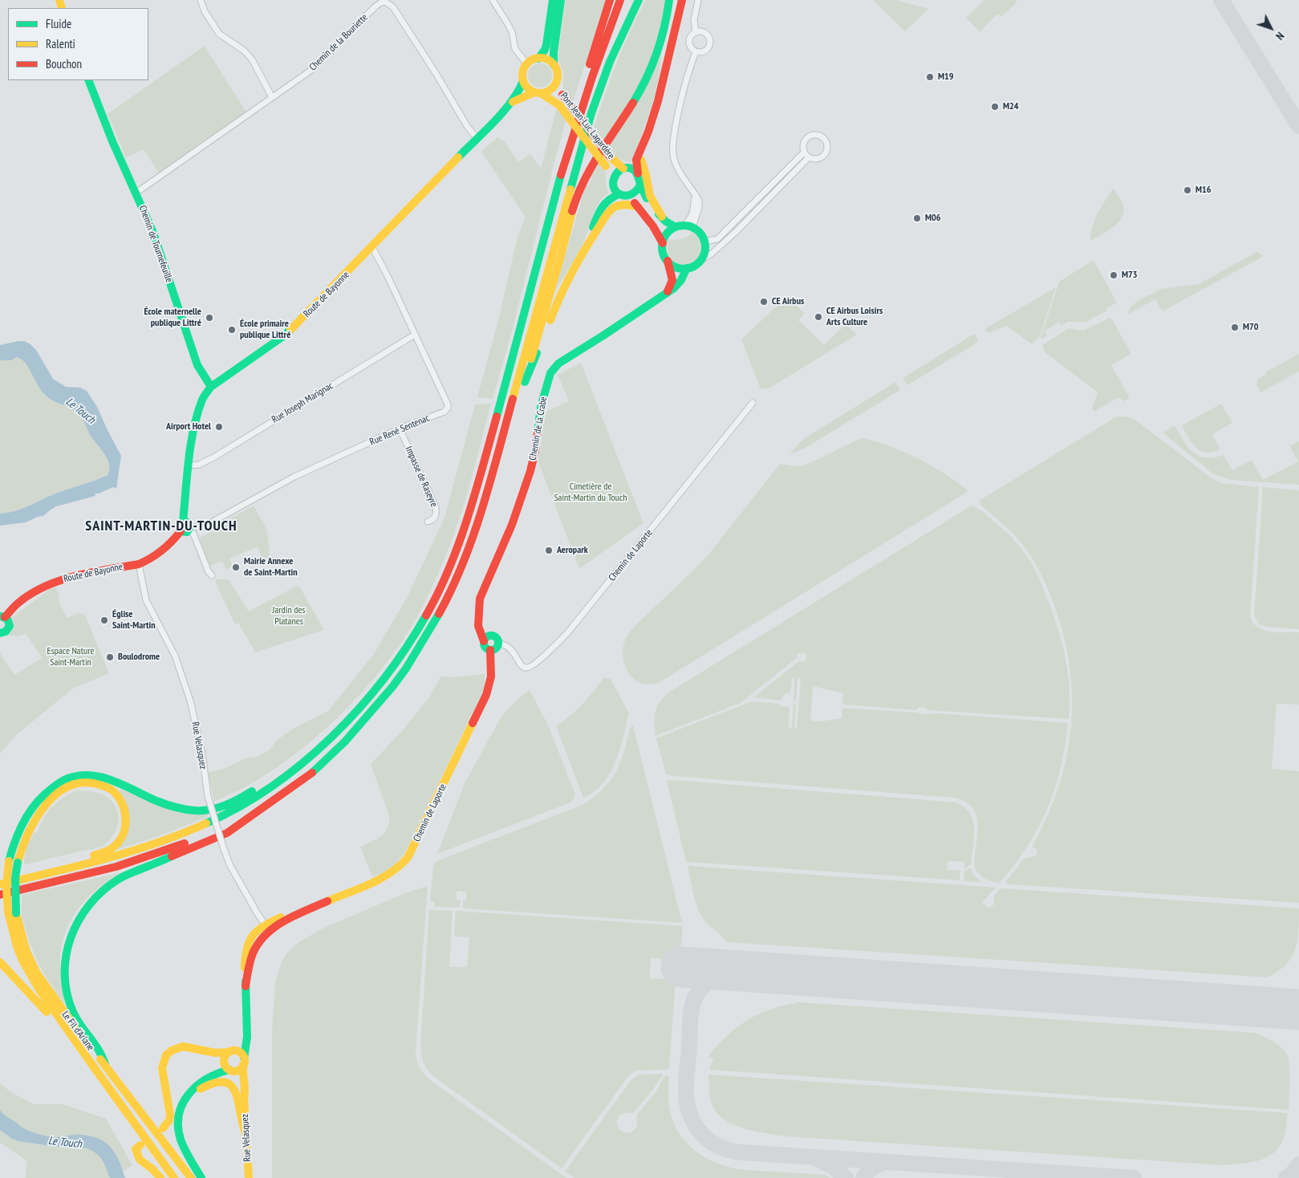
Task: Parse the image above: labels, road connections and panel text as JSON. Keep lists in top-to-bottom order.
{
  "streets": {
    "main road": [
      "Pont Jean-Luc Lagardère",
      "Chemin de Tournefeuille",
      "Route de Bayonne",
      "Chemin de la Crabe",
      "Chemin de Laporte",
      "Rue Velasquez",
      "Le Fil d'Ariane"
    ],
    "street": [
      "Chemin de la Bouriette",
      "Rue Joseph Marignac",
      "Rue René Sentenac",
      "Impasse de Raseyre"
    ]
  },
  "crossings": [
    ["Chemin de la Bouriette", "Chemin de Tournefeuille"],
    ["Chemin de la Bouriette", "Route de Bayonne"],
    ["Pont Jean-Luc Lagardère", "Route de Bayonne"],
    ["Chemin de Tournefeuille", "Route de Bayonne"],
    ["Route de Bayonne", "Rue Joseph Marignac"],
    ["Route de Bayonne", "Rue René Sentenac"],
    ["Route de Bayonne", "Rue Velasquez"],
    ["Rue Joseph Marignac", "Rue René Sentenac"],
    ["Chemin de la Crabe", "Chemin de Laporte"],
    ["Rue René Sentenac", "Impasse de Raseyre"],
    ["Chemin de Laporte", "Rue Velasquez"]
  ],
  "districts": ["SAINT-MARTIN-DU-TOUCH"],
  "water": ["Le Touch"],
  "parks": ["Cimetière de Saint-Martin du Touch", "Jardin des Platanes", "Espace Nature Saint-Martin"],
  "places": [
    "M19",
    "M24",
    "M16",
    "M06",
    "M73",
    "CE Airbus",
    "CE Airbus Loisirs Arts Culture",
    "École maternelle publique Littré",
    "M70",
    "École primaire publique Littré",
    "Airport Hotel",
    "Aeropark",
    "Mairie Annexe de Saint-Martin",
    "Église Saint-Martin",
    "Boulodrome"
  ],
  "legend": ["Fluide", "Ralenti", "Bouchon"],
  "north": "bottom right"
}
